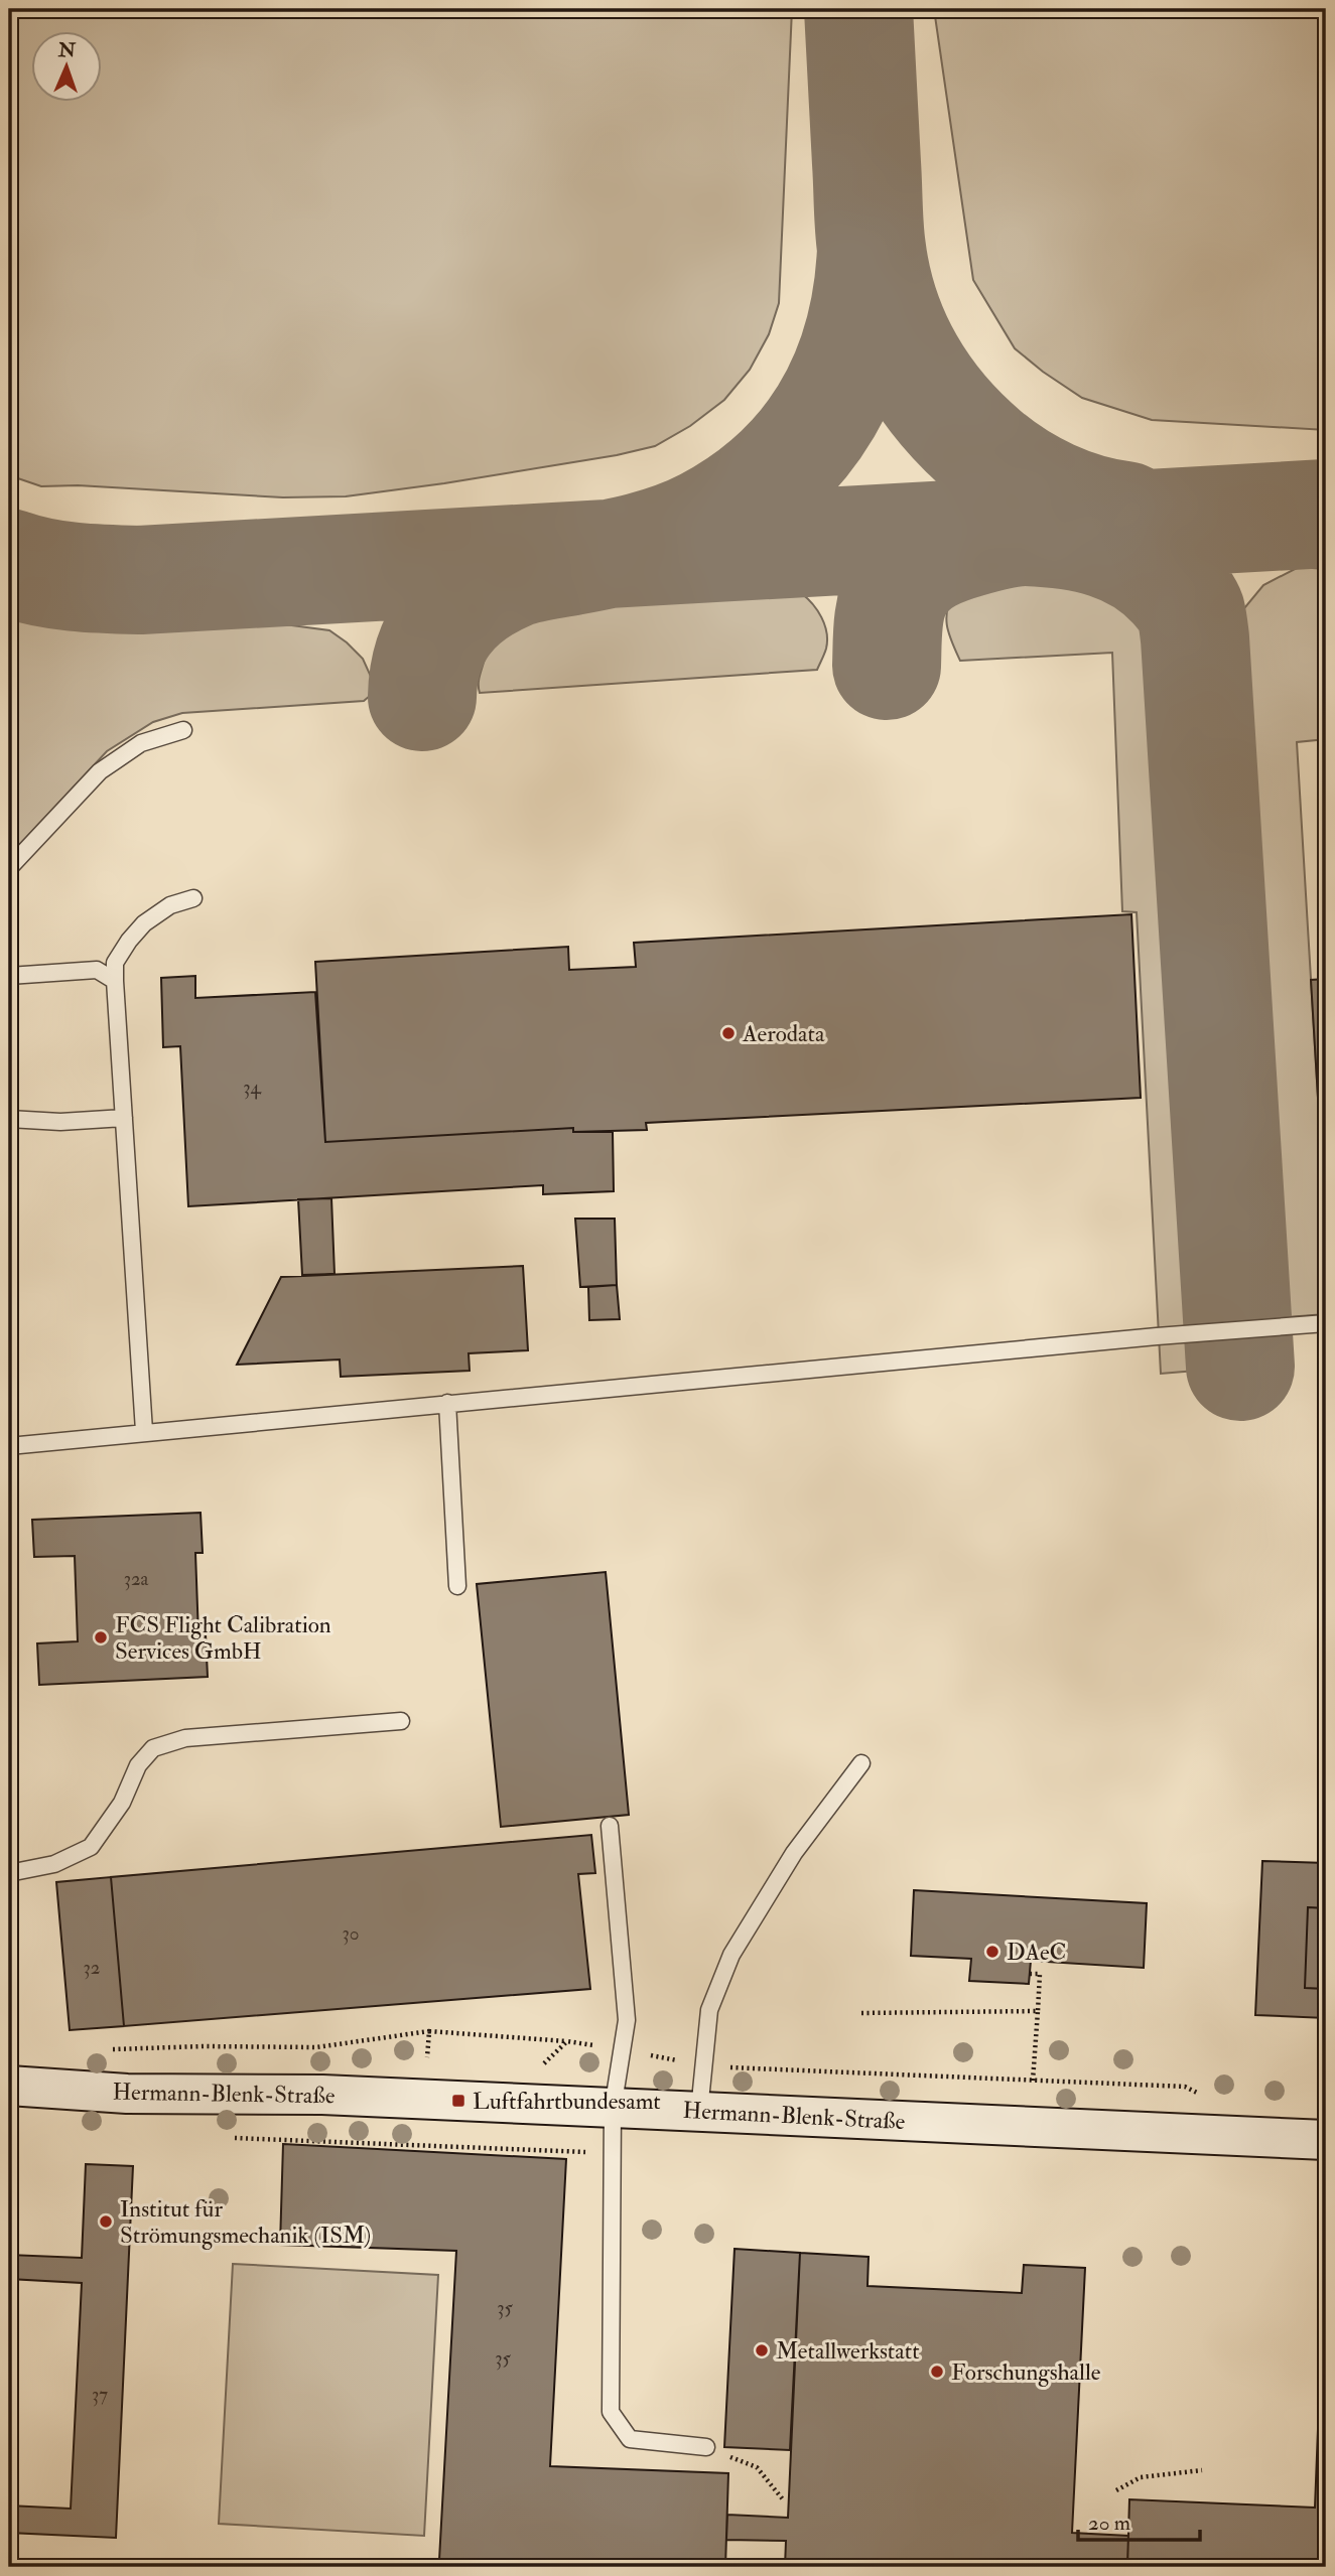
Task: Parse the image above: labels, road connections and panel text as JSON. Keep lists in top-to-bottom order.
{
  "streets": {
    "street": ["Hermann-Blenk-Straße"]
  },
  "places": {
    "other": [
      "Aerodata",
      "FCS Flight Calibration Services GmbH",
      "DAeC",
      "Institut für Strömungsmechanik (ISM)",
      "Metallwerkstatt",
      "Forschungshalle"
    ],
    "transit": ["Luftfahrtbundesamt"]
  },
  "house_numbers": [
    "34",
    "32a",
    "30",
    "32",
    "35",
    "35",
    "37"
  ],
  "scale_bar": "20 m",
  "north": "top"
}
